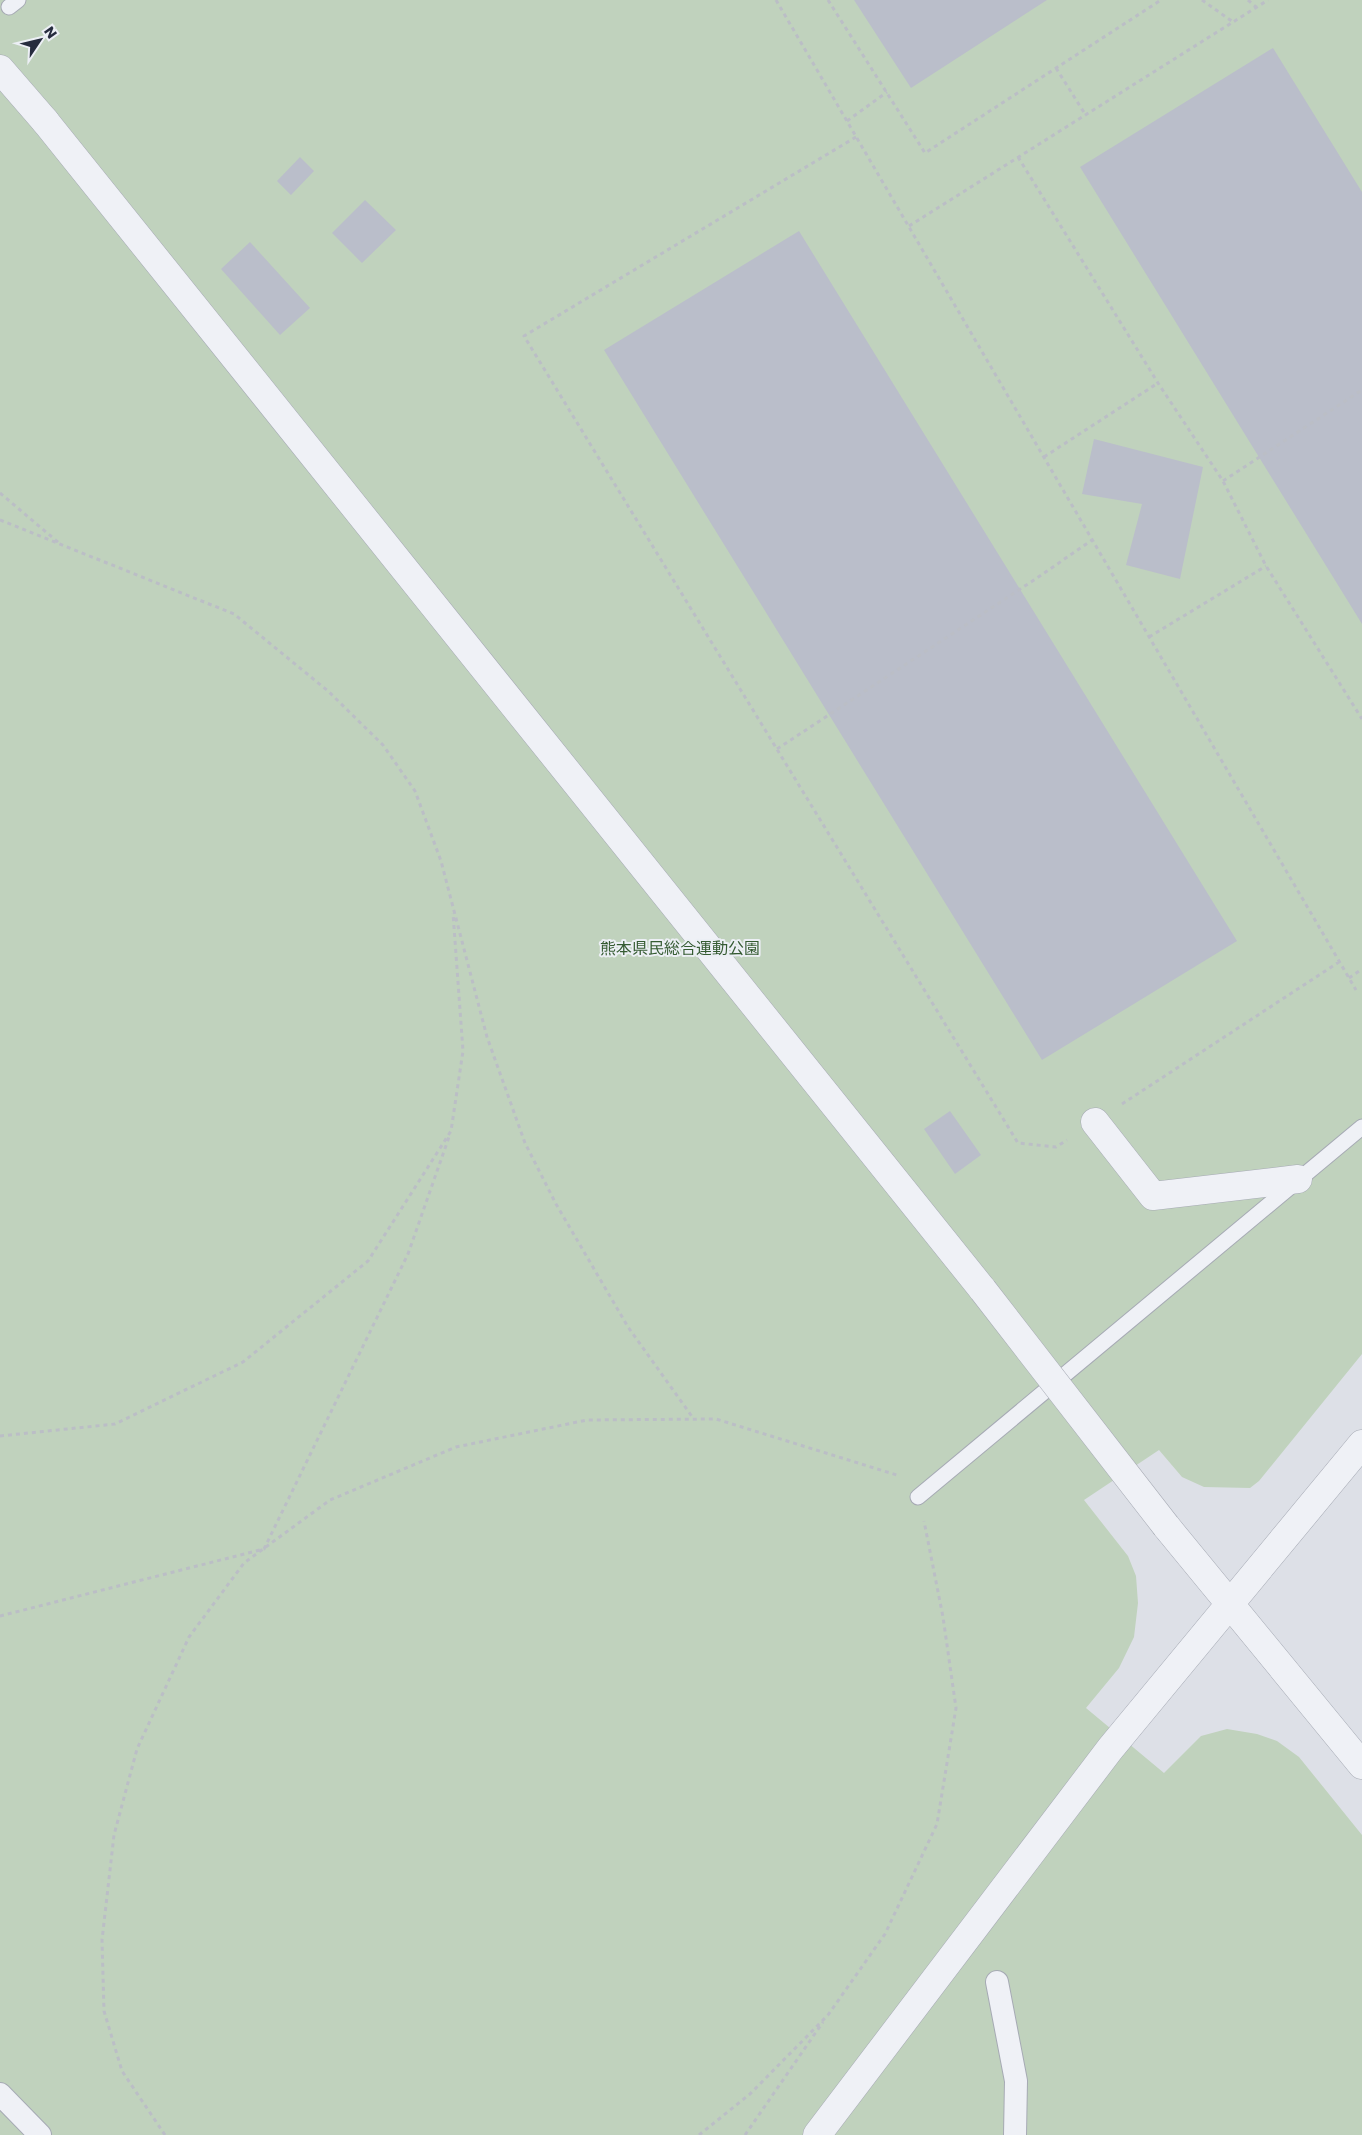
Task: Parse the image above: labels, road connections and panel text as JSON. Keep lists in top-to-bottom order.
{
  "parks": ["熊本県民総合運動公園"],
  "north": "top right"
}
